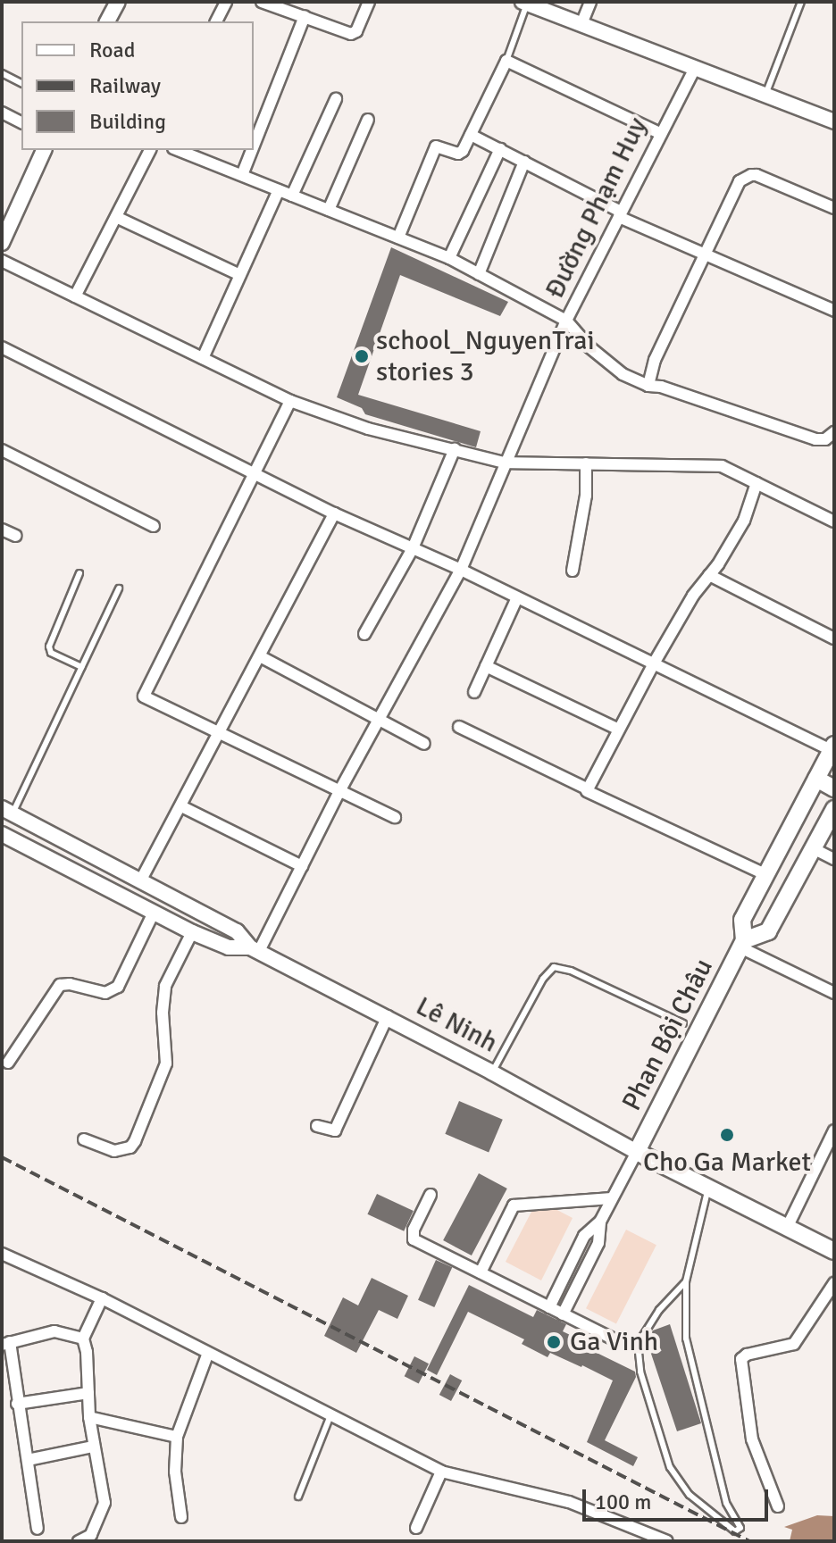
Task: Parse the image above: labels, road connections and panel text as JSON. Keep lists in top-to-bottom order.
{
  "streets": {
    "main road": ["Phan Bội Châu"],
    "street": ["Đường Phạm Huy", "Lê Ninh"]
  },
  "crossings": [
    ["Đường Phạm Huy", "Lê Ninh"],
    ["Lê Ninh", "Phan Bội Châu"]
  ],
  "places": ["school_NguyenTrai stories 3", "Cho Ga Market", "Ga Vinh"],
  "legend": ["Road", "Railway", "Building"],
  "scale_bar": "100 m"
}
